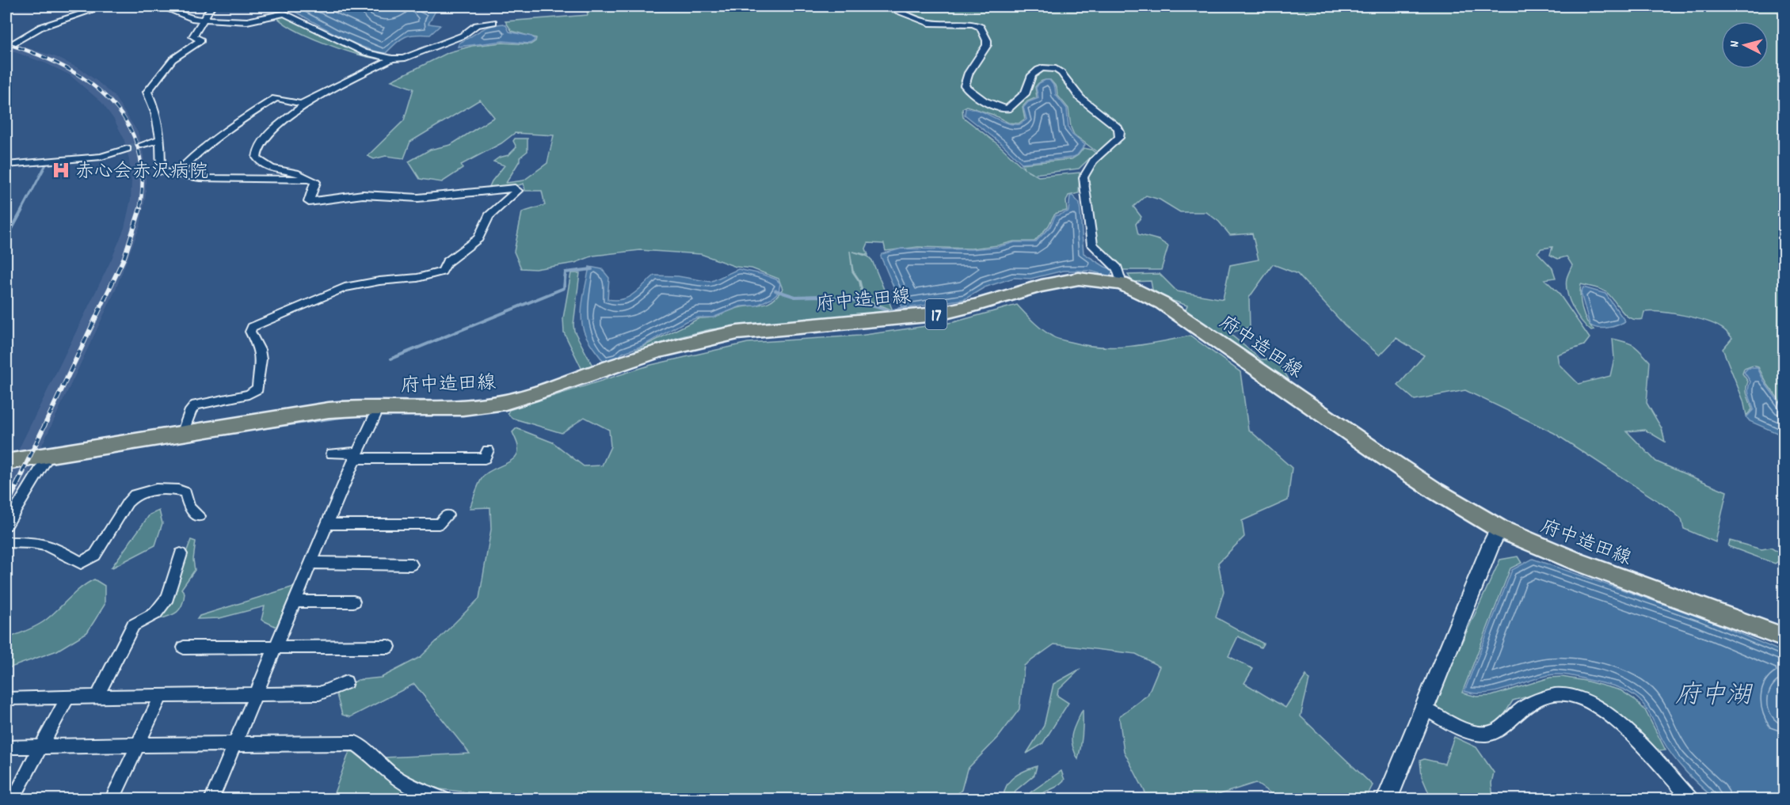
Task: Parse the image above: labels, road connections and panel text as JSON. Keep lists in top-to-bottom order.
{
  "streets": {
    "main road": ["府中造田線", "17"]
  },
  "water": ["府中湖"],
  "places": {
    "hospital": ["赤心会赤沢病院"]
  },
  "north": "left"
}
